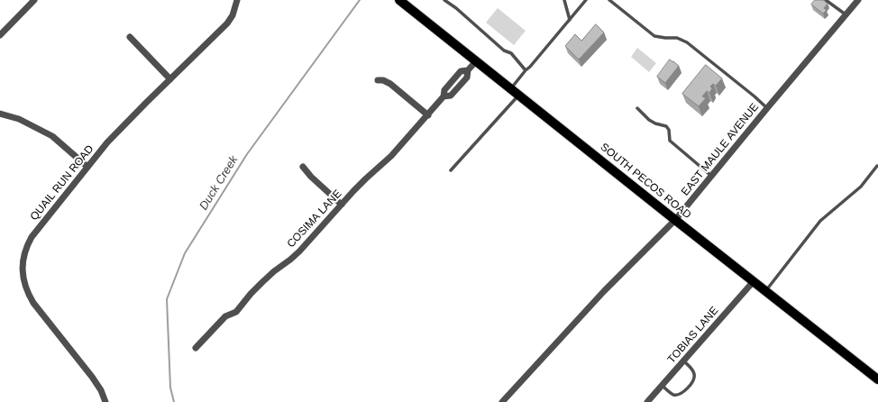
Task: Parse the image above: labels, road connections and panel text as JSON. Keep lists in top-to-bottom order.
{
  "streets": {
    "main road": ["SOUTH PECOS ROAD"],
    "street": [
      "EAST MAULE AVENUE",
      "QUAIL RUN ROAD",
      "COSIMA LANE",
      "TOBIAS LANE"
    ]
  },
  "crossings": [
    ["EAST MAULE AVENUE", "SOUTH PECOS ROAD"],
    ["SOUTH PECOS ROAD", "COSIMA LANE"],
    ["SOUTH PECOS ROAD", "TOBIAS LANE"]
  ],
  "water": ["Duck Creek"]
}
